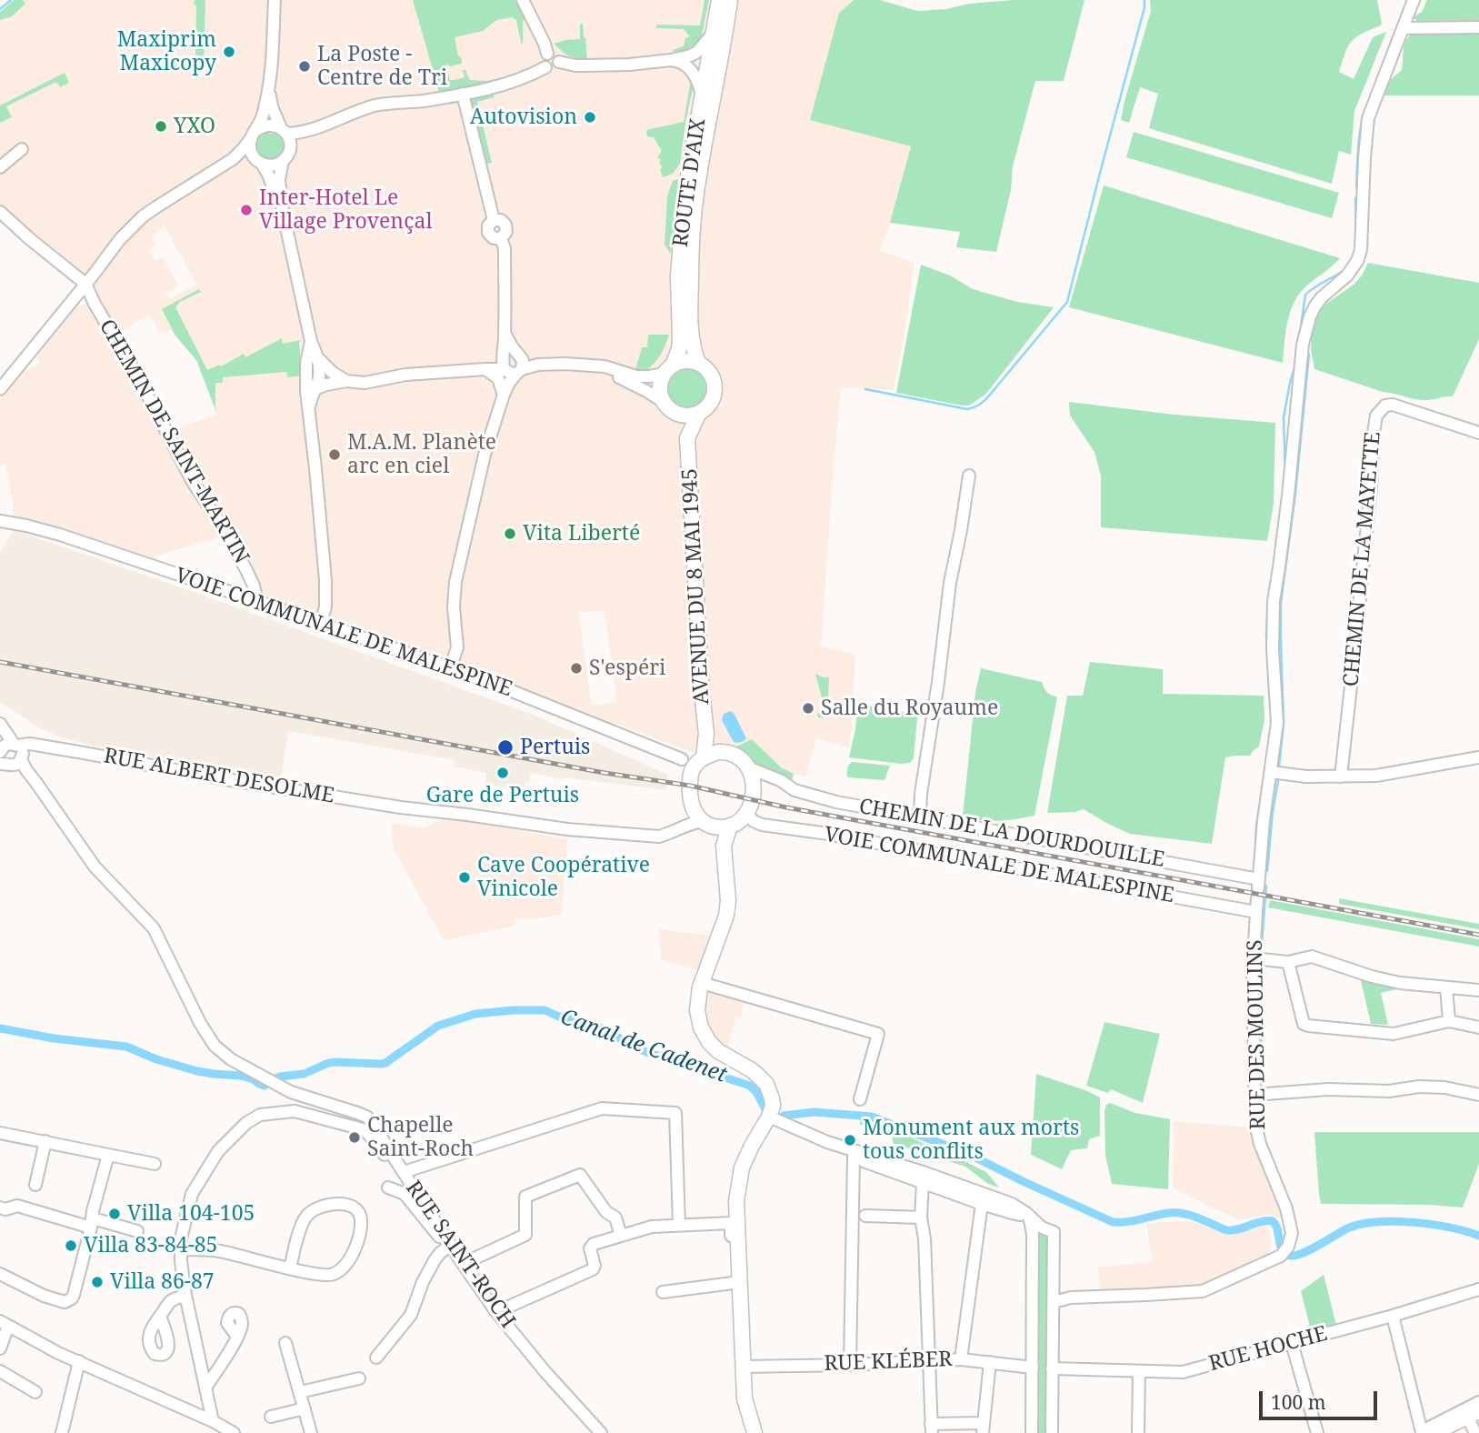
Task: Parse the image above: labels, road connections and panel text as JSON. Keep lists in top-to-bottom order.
{
  "streets": {
    "main road": ["ROUTE D'AIX", "AVENUE DU 8 MAI 1945"],
    "street": [
      "CHEMIN DE SAINT-MARTIN",
      "CHEMIN DE LA MAYETTE",
      "VOIE COMMUNALE DE MALESPINE",
      "RUE ALBERT DESOLME",
      "CHEMIN DE LA DOURDOUILLE",
      "RUE DES MOULINS",
      "RUE SAINT-ROCH",
      "RUE HOCHE",
      "RUE KLÉBER"
    ]
  },
  "crossings": [
    ["ROUTE D'AIX", "AVENUE DU 8 MAI 1945"],
    ["CHEMIN DE SAINT-MARTIN", "VOIE COMMUNALE DE MALESPINE"],
    ["AVENUE DU 8 MAI 1945", "VOIE COMMUNALE DE MALESPINE"],
    ["AVENUE DU 8 MAI 1945", "RUE ALBERT DESOLME"],
    ["AVENUE DU 8 MAI 1945", "CHEMIN DE LA DOURDOUILLE"],
    ["VOIE COMMUNALE DE MALESPINE", "RUE ALBERT DESOLME"],
    ["VOIE COMMUNALE DE MALESPINE", "CHEMIN DE LA DOURDOUILLE"],
    ["VOIE COMMUNALE DE MALESPINE", "RUE DES MOULINS"],
    ["RUE ALBERT DESOLME", "CHEMIN DE LA DOURDOUILLE"],
    ["RUE ALBERT DESOLME", "RUE SAINT-ROCH"],
    ["CHEMIN DE LA DOURDOUILLE", "RUE DES MOULINS"]
  ],
  "water": ["Canal de Cadenet"],
  "places": [
    "Maxiprim Maxicopy",
    "La Poste - Centre de Tri",
    "Autovision",
    "YXO",
    "Inter-Hotel Le Village Provençal",
    "M.A.M. Planète arc en ciel",
    "Vita Liberté",
    "S'espéri",
    "Salle du Royaume",
    "Pertuis",
    "Gare de Pertuis",
    "Cave Coopérative Vinicole",
    "Chapelle Saint-Roch",
    "Monument aux morts tous conflits",
    "Villa 104-105",
    "Villa 83-84-85",
    "Villa 86-87"
  ],
  "scale_bar": "100 m"
}
